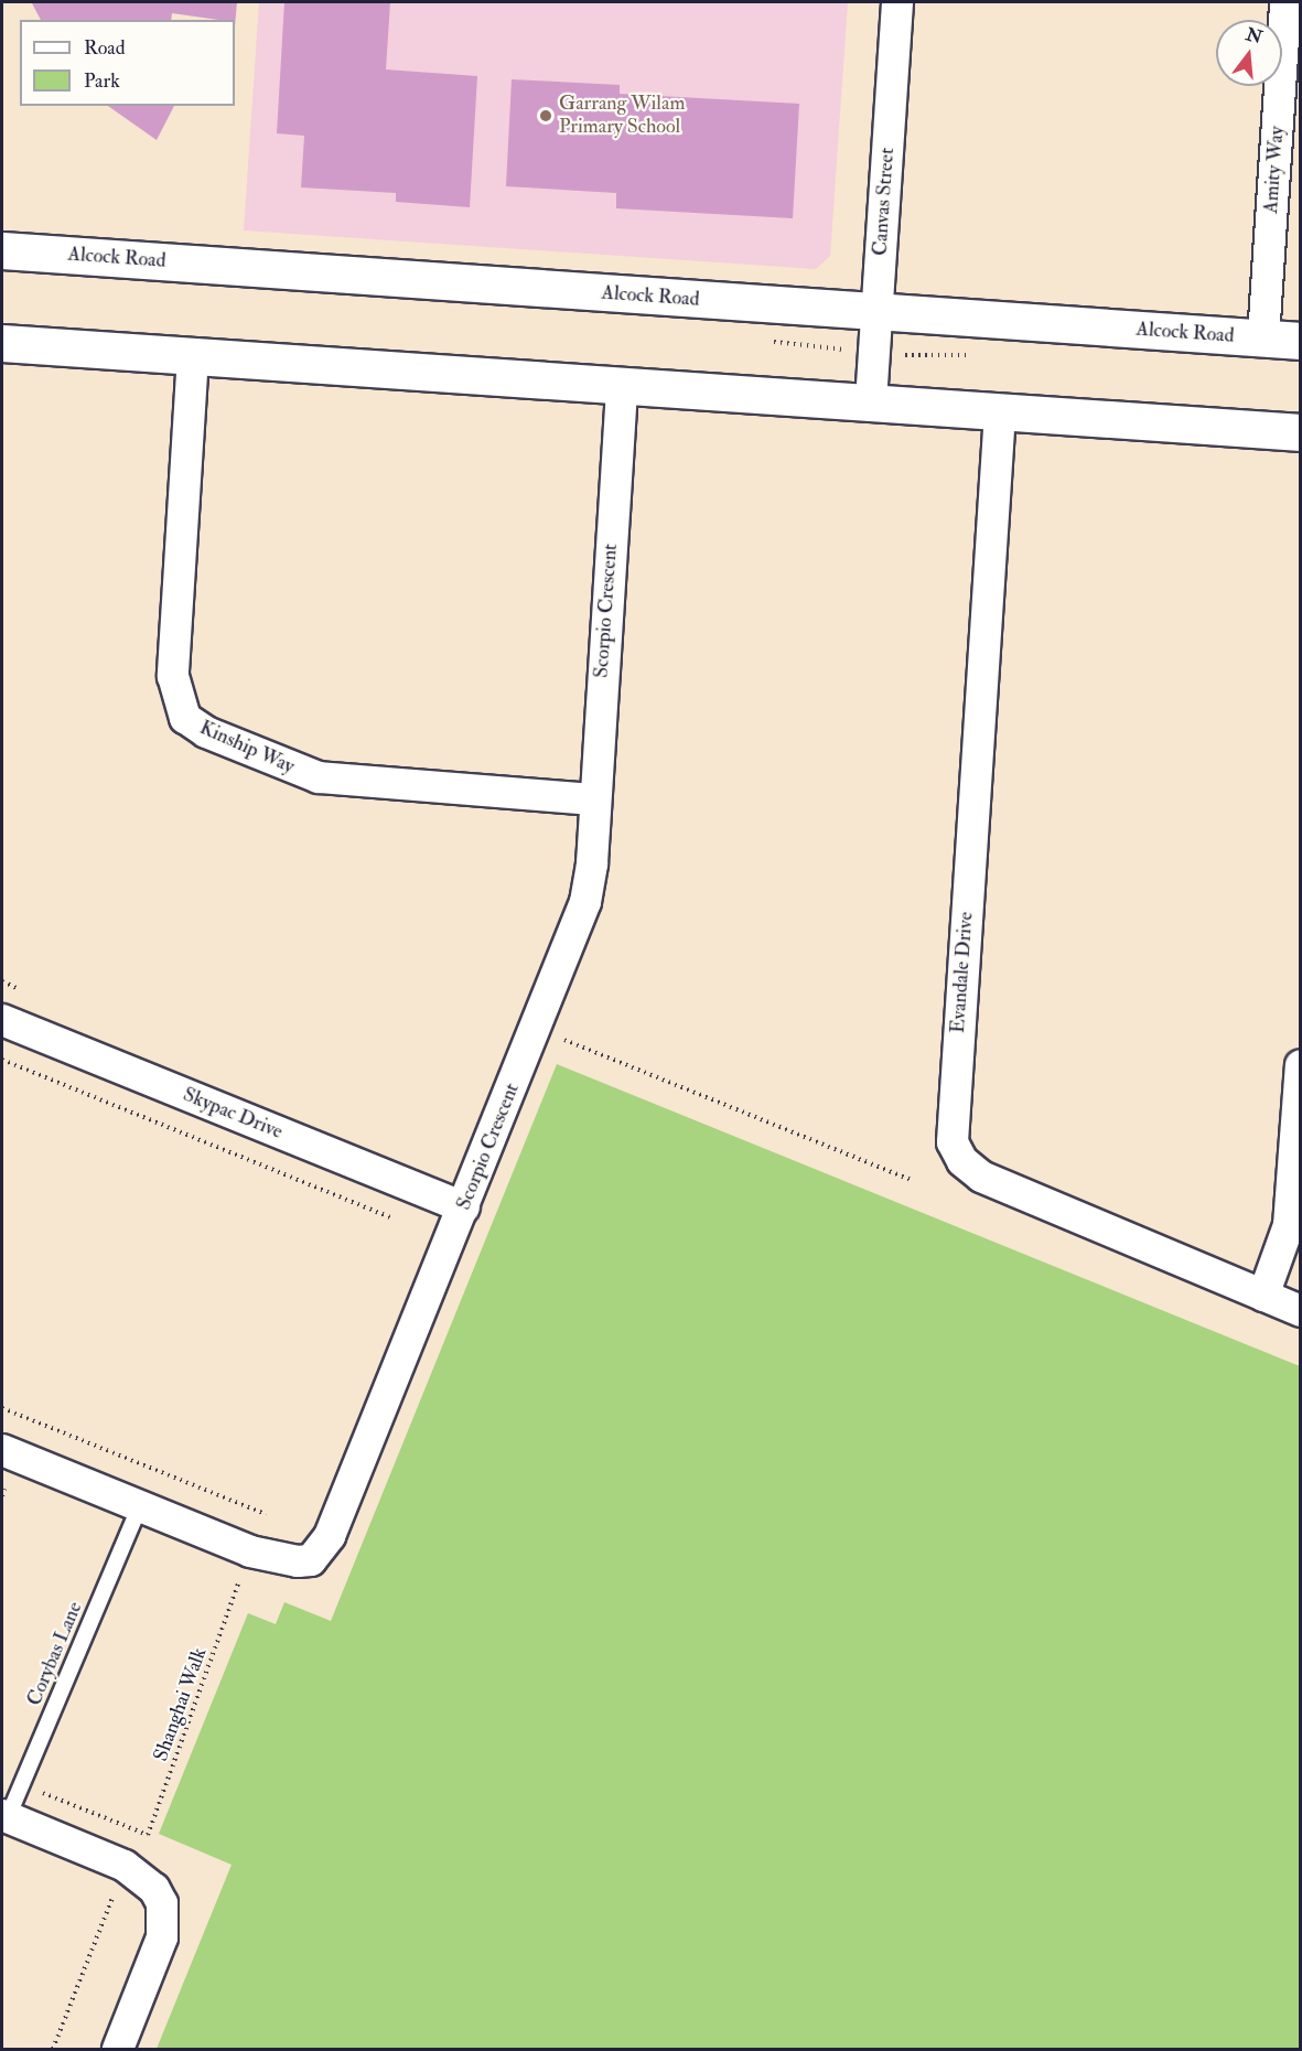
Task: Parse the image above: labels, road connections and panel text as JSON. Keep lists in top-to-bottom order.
{
  "streets": {
    "street": [
      "Amity Way",
      "Canvas Street",
      "Alcock Road",
      "Scorpio Crescent",
      "Kinship Way",
      "Evandale Drive",
      "Skypac Drive"
    ],
    "lane": ["Corybas Lane"],
    "path": ["Shanghai Walk"]
  },
  "crossings": [
    ["Amity Way", "Alcock Road"],
    ["Canvas Street", "Alcock Road"],
    ["Scorpio Crescent", "Kinship Way"],
    ["Scorpio Crescent", "Skypac Drive"],
    ["Scorpio Crescent", "Corybas Lane"],
    ["Corybas Lane", "Shanghai Walk"]
  ],
  "places": ["Garrang Wilam Primary School"],
  "legend": ["Road", "Park"],
  "north": "top"
}
